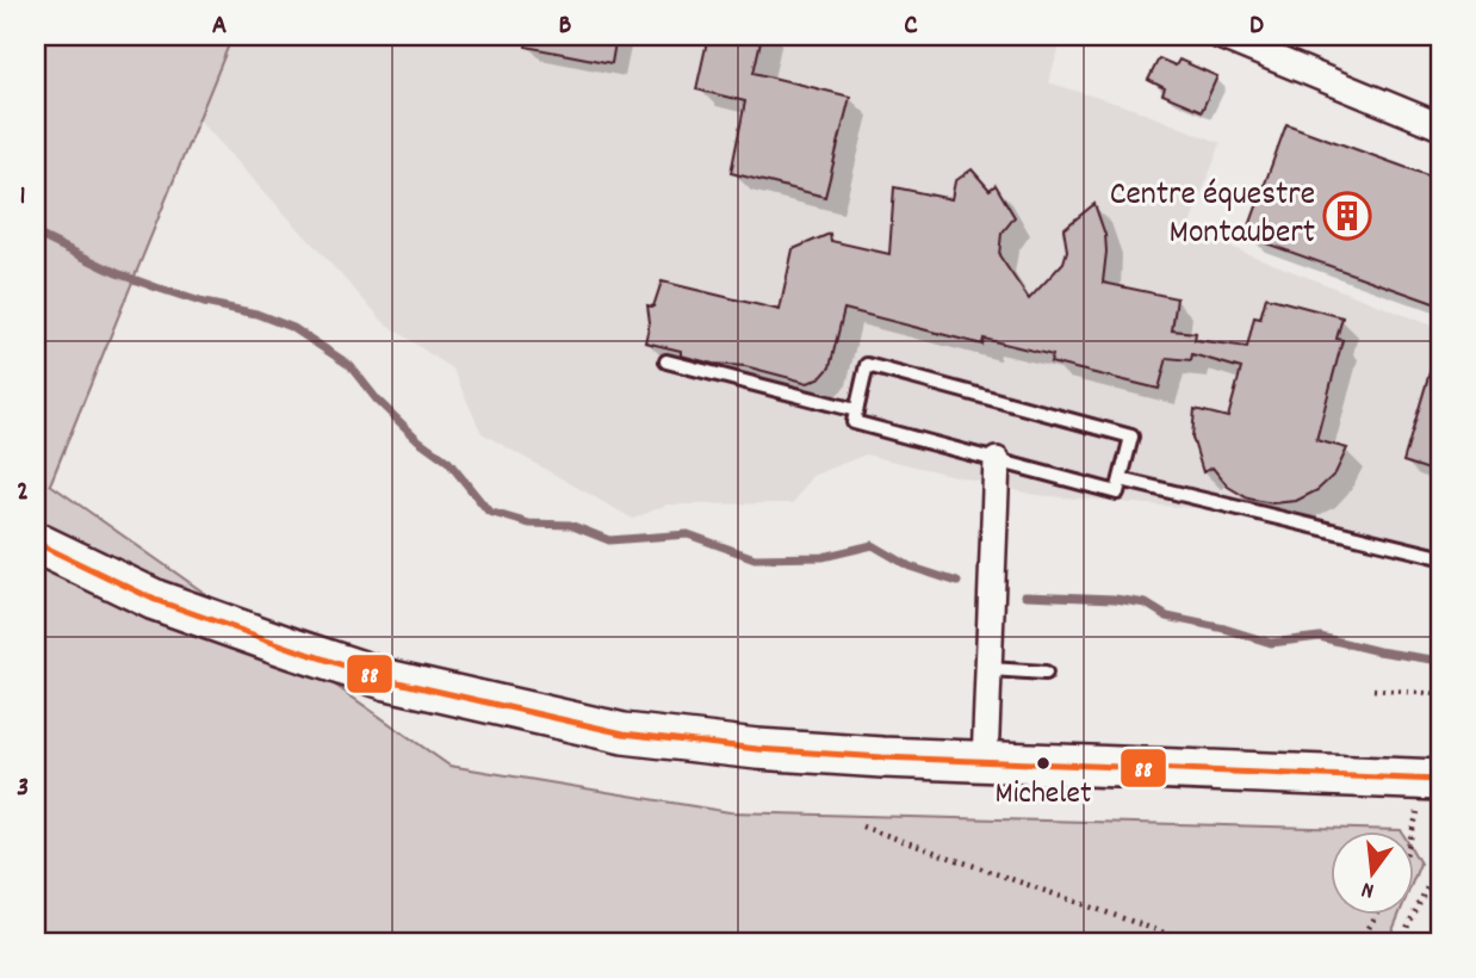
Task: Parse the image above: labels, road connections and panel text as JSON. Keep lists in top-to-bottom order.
{
  "places": {
    "building": ["Centre équestre Montaubert"],
    "other": ["Michelet"]
  },
  "lines": ["transit line 88"],
  "north": "bottom",
  "grid": {
    "columns": [
      "A",
      "B",
      "C",
      "D"
    ],
    "rows": ["1", "2", "3"]
  }
}
